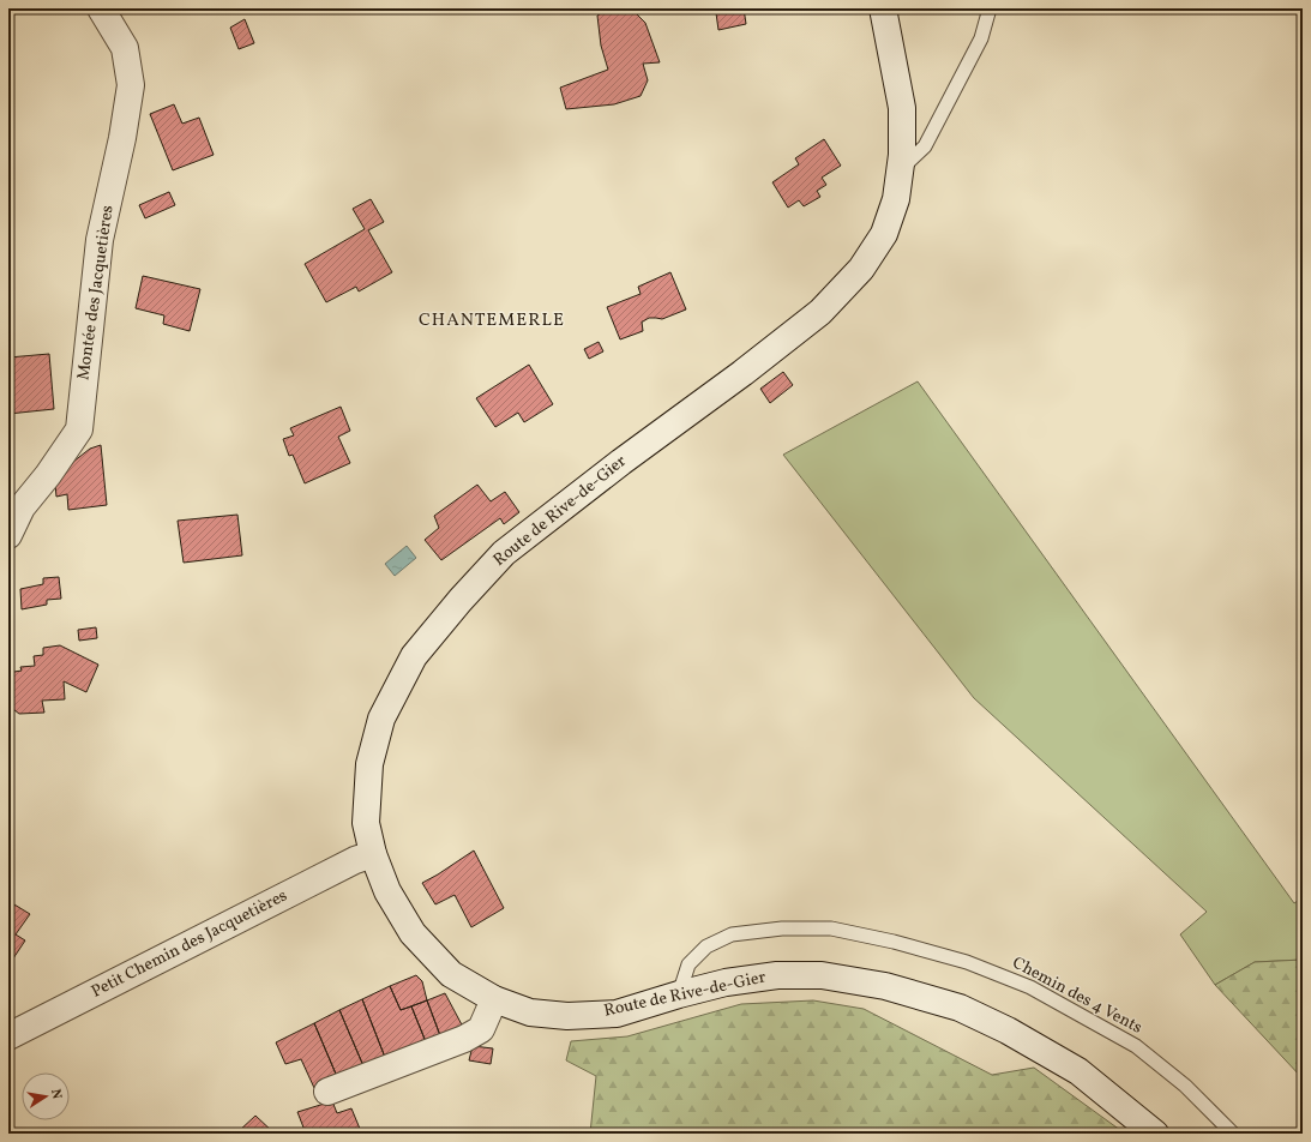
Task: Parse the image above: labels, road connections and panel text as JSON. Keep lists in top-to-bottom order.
{
  "streets": {
    "main road": ["Montée des Jacquetières", "Route de Rive-de-Gier", "Petit Chemin des Jacquetières"],
    "lane": ["Chemin des 4 Vents"]
  },
  "crossings": [
    ["Route de Rive-de-Gier", "Petit Chemin des Jacquetières"],
    ["Route de Rive-de-Gier", "Chemin des 4 Vents"]
  ],
  "districts": ["CHANTEMERLE"],
  "north": "right"
}
